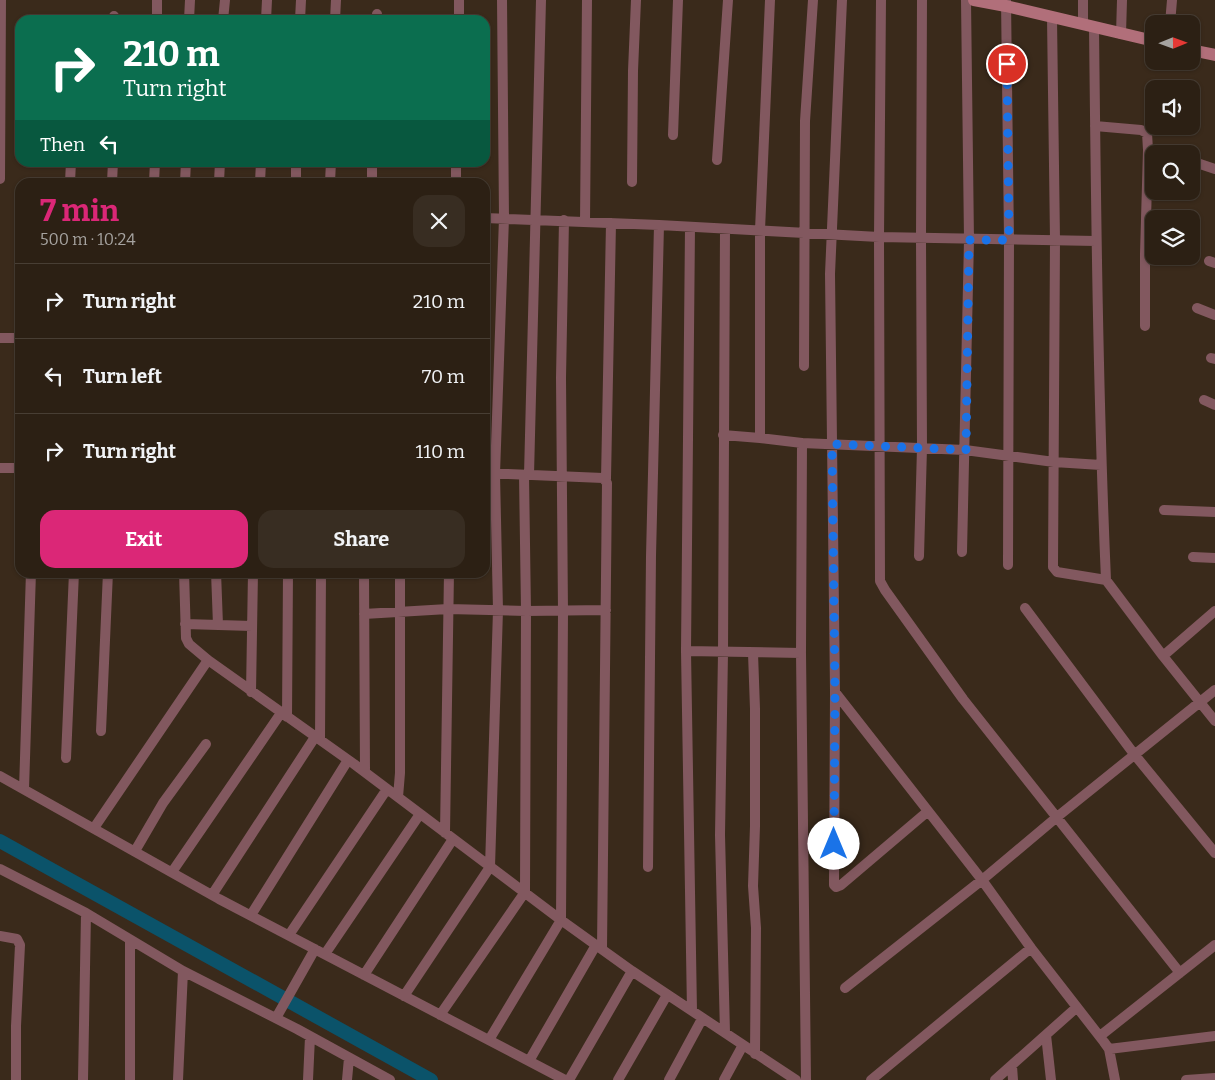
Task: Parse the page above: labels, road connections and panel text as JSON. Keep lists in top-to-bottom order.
{
  "north": "right",
  "page": {
    "turn": ["210 m", "Turn right"],
    "then": "Then",
    "heading": ["7 min", "500 m · 10:24"],
    "list": [
      {
        "name": "Turn right",
        "value": "210 m"
      },
      {
        "name": "Turn left",
        "value": "70 m"
      },
      {
        "name": "Turn right",
        "value": "110 m"
      }
    ],
    "buttons": ["Exit", "Share"]
  }
}
